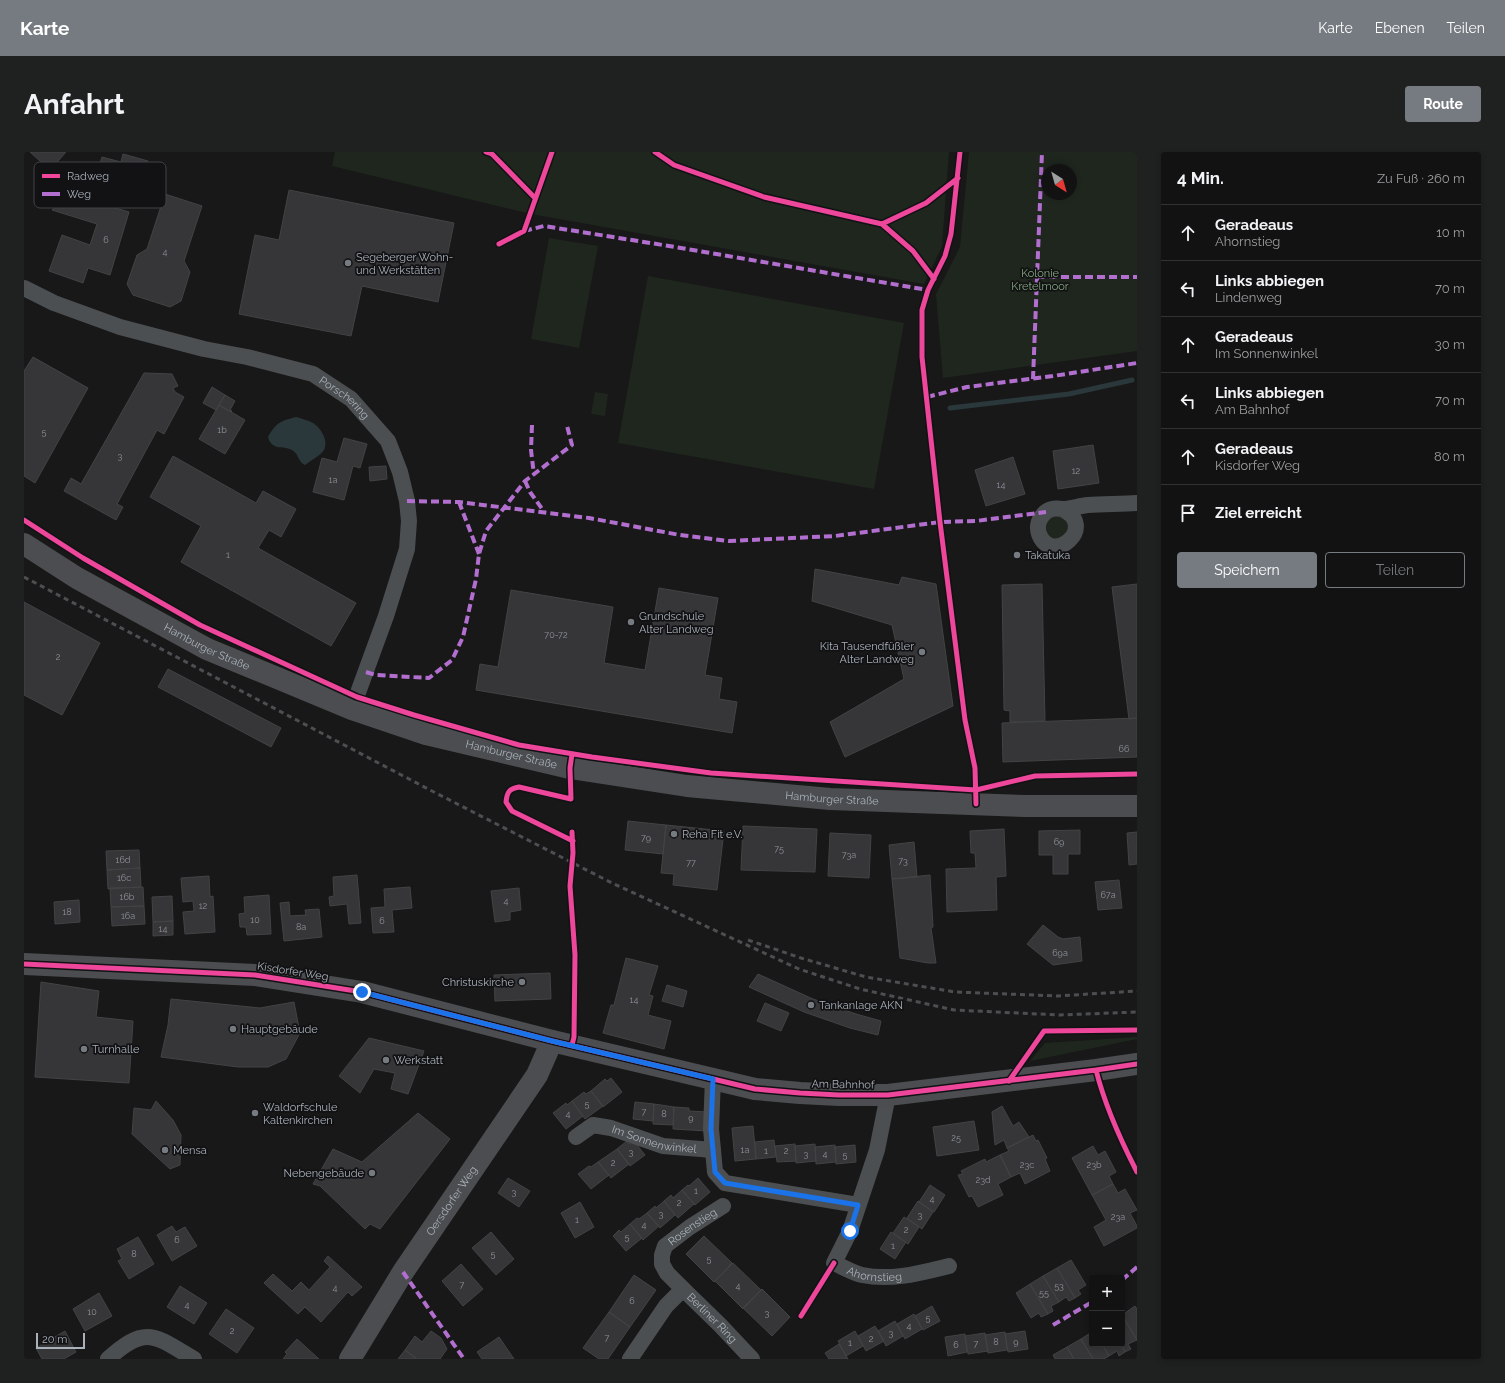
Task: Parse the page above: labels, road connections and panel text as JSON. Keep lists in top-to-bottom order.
{
  "streets": {
    "street": [
      "Porschering",
      "Hamburger Straße",
      "Kisdorfer Weg",
      "Am Bahnhof",
      "Im Sonnenwinkel",
      "Oersdorfer Weg",
      "Rosenstieg",
      "Ahornstieg",
      "Berliner Ring"
    ]
  },
  "crossings": [
    ["Porschering", "Hamburger Straße"],
    ["Kisdorfer Weg", "Am Bahnhof"],
    ["Kisdorfer Weg", "Oersdorfer Weg"],
    ["Am Bahnhof", "Im Sonnenwinkel"],
    ["Am Bahnhof", "Oersdorfer Weg"],
    ["Am Bahnhof", "Ahornstieg"],
    ["Rosenstieg", "Berliner Ring"]
  ],
  "parks": ["Kolonie Kretelmoor"],
  "places": [
    "Segeberger Wohn- und Werkstätten",
    "Takatuka",
    "Grundschule Alter Landweg",
    "Kita Tausendfüßler Alter Landweg",
    "Reha Fit e.V.",
    "Christuskirche",
    "Tankanlage AKN",
    "Hauptgebäude",
    "Turnhalle",
    "Werkstatt",
    "Waldorfschule Kaltenkirchen",
    "Mensa",
    "Nebengebäude"
  ],
  "house_numbers": [
    "6",
    "4",
    "1b",
    "5",
    "3",
    "12",
    "1a",
    "14",
    "1",
    "70-72",
    "2",
    "66",
    "79",
    "69",
    "75",
    "73a",
    "16d",
    "73",
    "77",
    "16c",
    "67a",
    "16b",
    "4",
    "12",
    "18",
    "16a",
    "10",
    "6",
    "8a",
    "14",
    "69a",
    "14",
    "5",
    "7",
    "4",
    "8",
    "9",
    "25",
    "1a",
    "1",
    "2",
    "3",
    "3",
    "4",
    "5",
    "2",
    "23c",
    "23b",
    "23d",
    "1",
    "3",
    "4",
    "2",
    "3",
    "3",
    "23a",
    "1",
    "4",
    "2",
    "5",
    "6",
    "1",
    "8",
    "5",
    "5",
    "7",
    "4",
    "53",
    "4",
    "55",
    "6",
    "4",
    "10",
    "3",
    "5",
    "4",
    "2",
    "3",
    "7",
    "2",
    "8",
    "9",
    "1",
    "7",
    "6"
  ],
  "legend": ["Radweg", "Weg"],
  "scale_bar": "20 m",
  "north": "bottom right",
  "page": {
    "header": "Karte",
    "nav": ["Karte", "Ebenen", "Teilen"],
    "buttons": [
      "Route",
      ["Speichern", "Teilen"]
    ],
    "title": "Anfahrt",
    "heading": ["4 Min.", "Zu Fuß · 260 m"],
    "list": [
      ["Geradeaus", "Ahornstieg", "10 m"],
      ["Links abbiegen", "Lindenweg", "70 m"],
      ["Geradeaus", "Im Sonnenwinkel", "30 m"],
      ["Links abbiegen", "Am Bahnhof", "70 m"],
      ["Geradeaus", "Kisdorfer Weg", "80 m"],
      "Ziel erreicht"
    ],
    "map_buttons": ["+", "−"],
    "scale": "20 m"
  }
}
